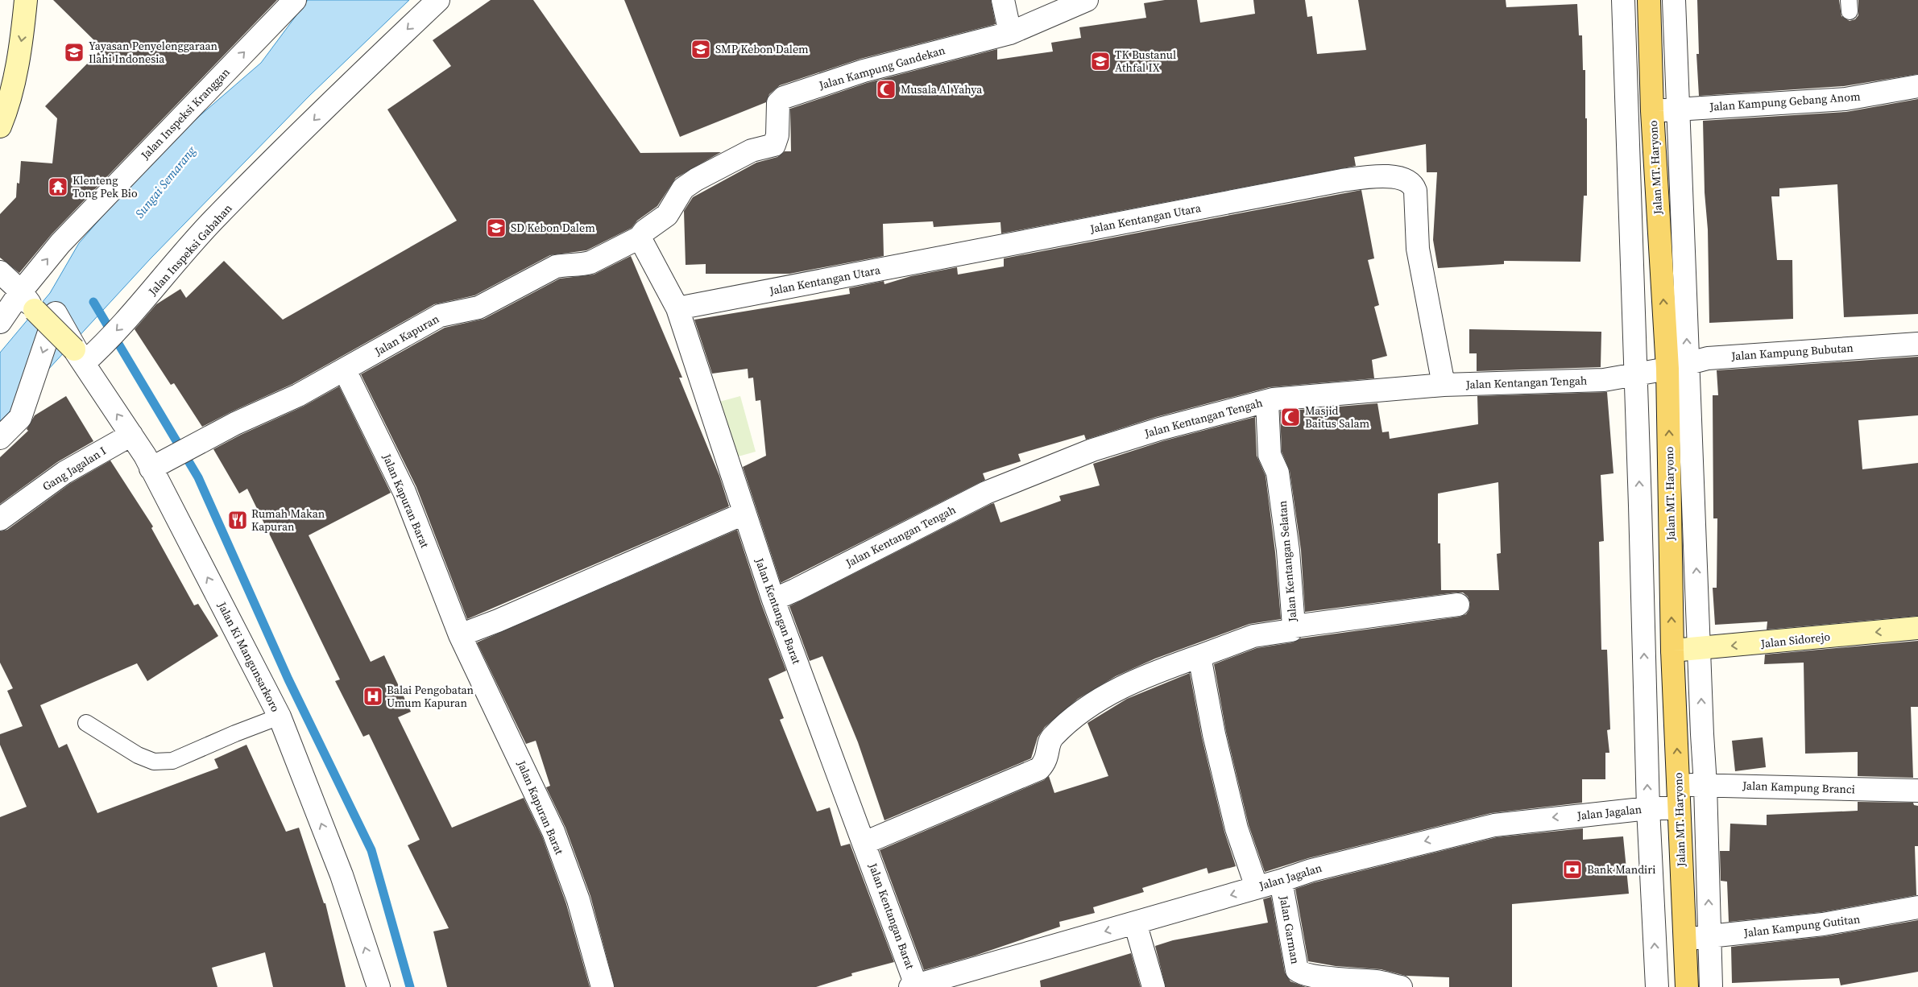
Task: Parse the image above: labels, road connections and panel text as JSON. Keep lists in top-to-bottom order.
{
  "streets": {
    "main road": ["Jalan MT. Haryono"],
    "street": [
      "Jalan Kampung Gandekan",
      "Jalan Kampung Gebang Anom",
      "Jalan Inspeksi Kranggan",
      "Jalan Kentangan Utara",
      "Jalan Inspeksi Gabahan",
      "Jalan Kapuran",
      "Jalan Kampung Bubutan",
      "Jalan Kentangan Tengah",
      "Gang Jagalan I",
      "Jalan Kapuran Barat",
      "Jalan Kentangan Selatan",
      "Jalan Kentangan Barat",
      "Jalan Sidorejo",
      "Jalan Ki Mangunsarkoro",
      "Jalan Kampung Branci",
      "Jalan Jagalan",
      "Jalan Kampung Gutitan",
      "Jalan Garman"
    ]
  },
  "crossings": [
    ["Jalan Kampung Gandekan", "Jalan Kapuran"],
    ["Jalan Kampung Gebang Anom", "Jalan MT. Haryono"],
    ["Jalan MT. Haryono", "Jalan Kampung Bubutan"],
    ["Jalan MT. Haryono", "Jalan Kentangan Tengah"],
    ["Jalan MT. Haryono", "Jalan Sidorejo"],
    ["Jalan MT. Haryono", "Jalan Kampung Branci"],
    ["Jalan MT. Haryono", "Jalan Jagalan"],
    ["Jalan MT. Haryono", "Jalan Kampung Gutitan"],
    ["Jalan Kentangan Utara", "Jalan Kentangan Tengah"],
    ["Jalan Kentangan Utara", "Jalan Kentangan Barat"],
    ["Jalan Inspeksi Gabahan", "Jalan Ki Mangunsarkoro"],
    ["Jalan Kapuran", "Jalan Kapuran Barat"],
    ["Jalan Kapuran", "Jalan Kentangan Barat"],
    ["Jalan Kapuran", "Jalan Ki Mangunsarkoro"],
    ["Jalan Kampung Bubutan", "Jalan Kentangan Tengah"],
    ["Jalan Kentangan Tengah", "Jalan Kentangan Selatan"],
    ["Jalan Kentangan Tengah", "Jalan Kentangan Barat"],
    ["Gang Jagalan I", "Jalan Ki Mangunsarkoro"],
    ["Jalan Kentangan Barat", "Jalan Jagalan"],
    ["Jalan Jagalan", "Jalan Garman"]
  ],
  "one_way": [
    "Jalan Inspeksi Kranggan",
    "Jalan MT. Haryono",
    "Jalan Inspeksi Gabahan",
    "Jalan Sidorejo",
    "Jalan Ki Mangunsarkoro"
  ],
  "water": ["Sungai Semarang"],
  "places": {
    "school or university": [
      "SMP Kebon Dalem",
      "Yayasan Penyelenggaraan Ilahi Indonesia",
      "TK Bustanul Athfal IX",
      "SD Kebon Dalem"
    ],
    "mosque": ["Musala Al Yahya", "Masjid Baitus Salam"],
    "temple": ["Klenteng Tong Pek Bio"],
    "restaurant": ["Rumah Makan Kapuran"],
    "hospital": ["Balai Pengobatan Umum Kapuran"],
    "bank": ["Bank Mandiri"]
  }
}
